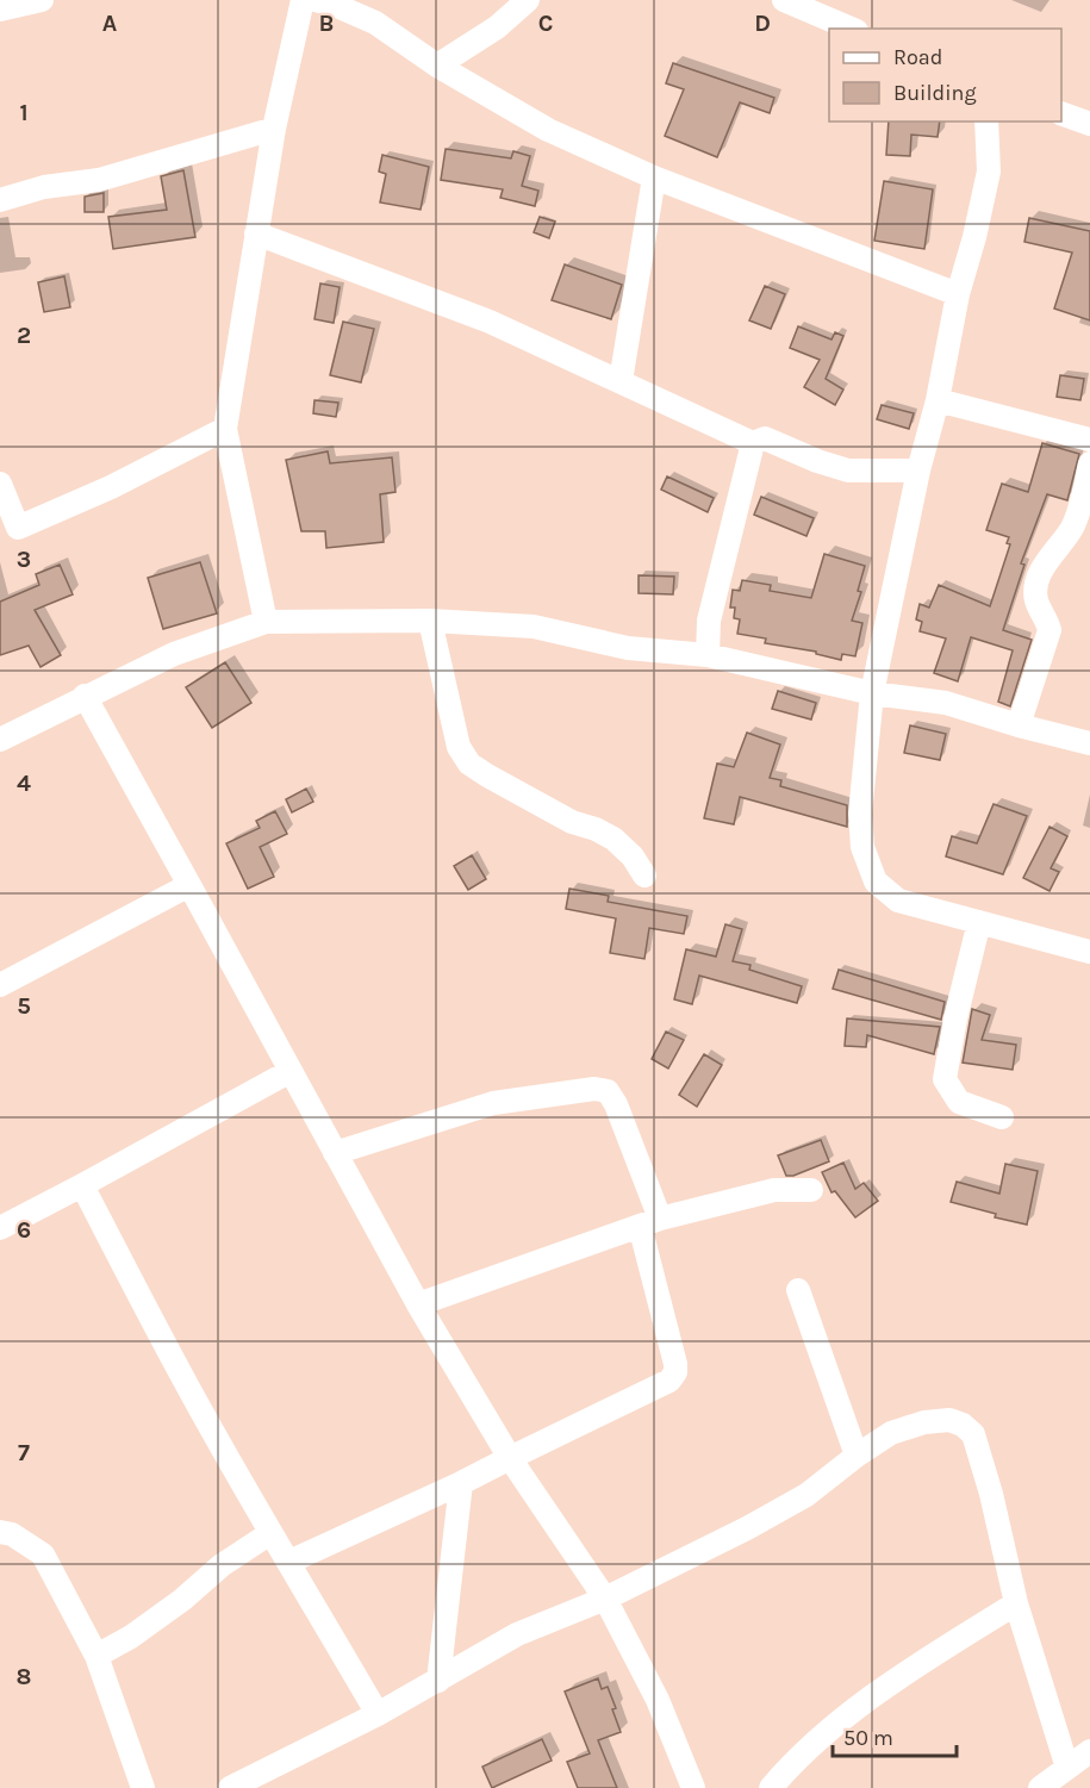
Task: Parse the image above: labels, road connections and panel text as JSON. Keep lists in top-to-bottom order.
{
  "legend": ["Road", "Building"],
  "scale_bar": "50 m",
  "grid": {
    "columns": [
      "A",
      "B",
      "C",
      "D"
    ],
    "rows": [
      "1",
      "2",
      "3",
      "4",
      "5",
      "6",
      "7",
      "8"
    ]
  }
}
